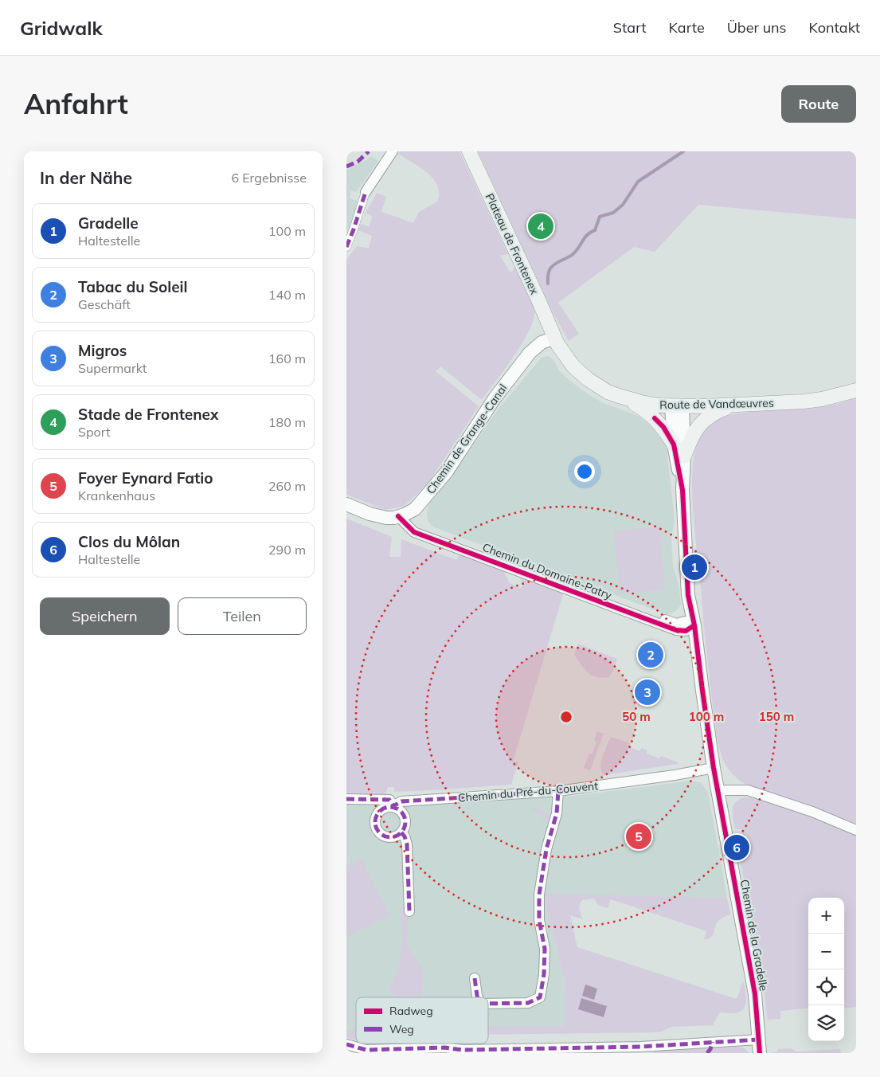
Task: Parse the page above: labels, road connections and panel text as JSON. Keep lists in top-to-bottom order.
{
  "streets": {
    "main road": ["Plateau de Frontenex", "Route de Vandœuvres"],
    "street": [
      "Chemin de Grange-Canal",
      "Chemin du Domaine-Patry",
      "Chemin du Pré-du-Couvent",
      "Chemin de la Gradelle"
    ]
  },
  "crossings": [
    ["Plateau de Frontenex", "Route de Vandœuvres"],
    ["Plateau de Frontenex", "Chemin de Grange-Canal"],
    ["Route de Vandœuvres", "Chemin de Grange-Canal"],
    ["Route de Vandœuvres", "Chemin de la Gradelle"],
    ["Chemin de Grange-Canal", "Chemin du Domaine-Patry"],
    ["Chemin du Domaine-Patry", "Chemin de la Gradelle"],
    ["Chemin du Pré-du-Couvent", "Chemin de la Gradelle"]
  ],
  "legend": ["Radweg", "Weg"],
  "page": {
    "header": "Gridwalk",
    "nav": [
      "Start",
      "Karte",
      "Über uns",
      "Kontakt"
    ],
    "buttons": [
      "Route",
      ["Speichern", "Teilen"]
    ],
    "title": "Anfahrt",
    "heading": ["In der Nähe", "6 Ergebnisse"],
    "list": [
      {
        "mark": "1",
        "name": "Gradelle",
        "note": "Haltestelle",
        "value": "100 m"
      },
      {
        "mark": "2",
        "name": "Tabac du Soleil",
        "note": "Geschäft",
        "value": "140 m"
      },
      {
        "mark": "3",
        "name": "Migros",
        "note": "Supermarkt",
        "value": "160 m"
      },
      {
        "mark": "4",
        "name": "Stade de Frontenex",
        "note": "Sport",
        "value": "180 m"
      },
      {
        "mark": "5",
        "name": "Foyer Eynard Fatio",
        "note": "Krankenhaus",
        "value": "260 m"
      },
      {
        "mark": "6",
        "name": "Clos du Môlan",
        "note": "Haltestelle",
        "value": "290 m"
      }
    ],
    "pins": [
      "4",
      "1",
      "2",
      "3",
      "5",
      "6"
    ],
    "map_buttons": ["+", "−"]
  },
  "rings": ["50 m", "100 m", "150 m"]
}
